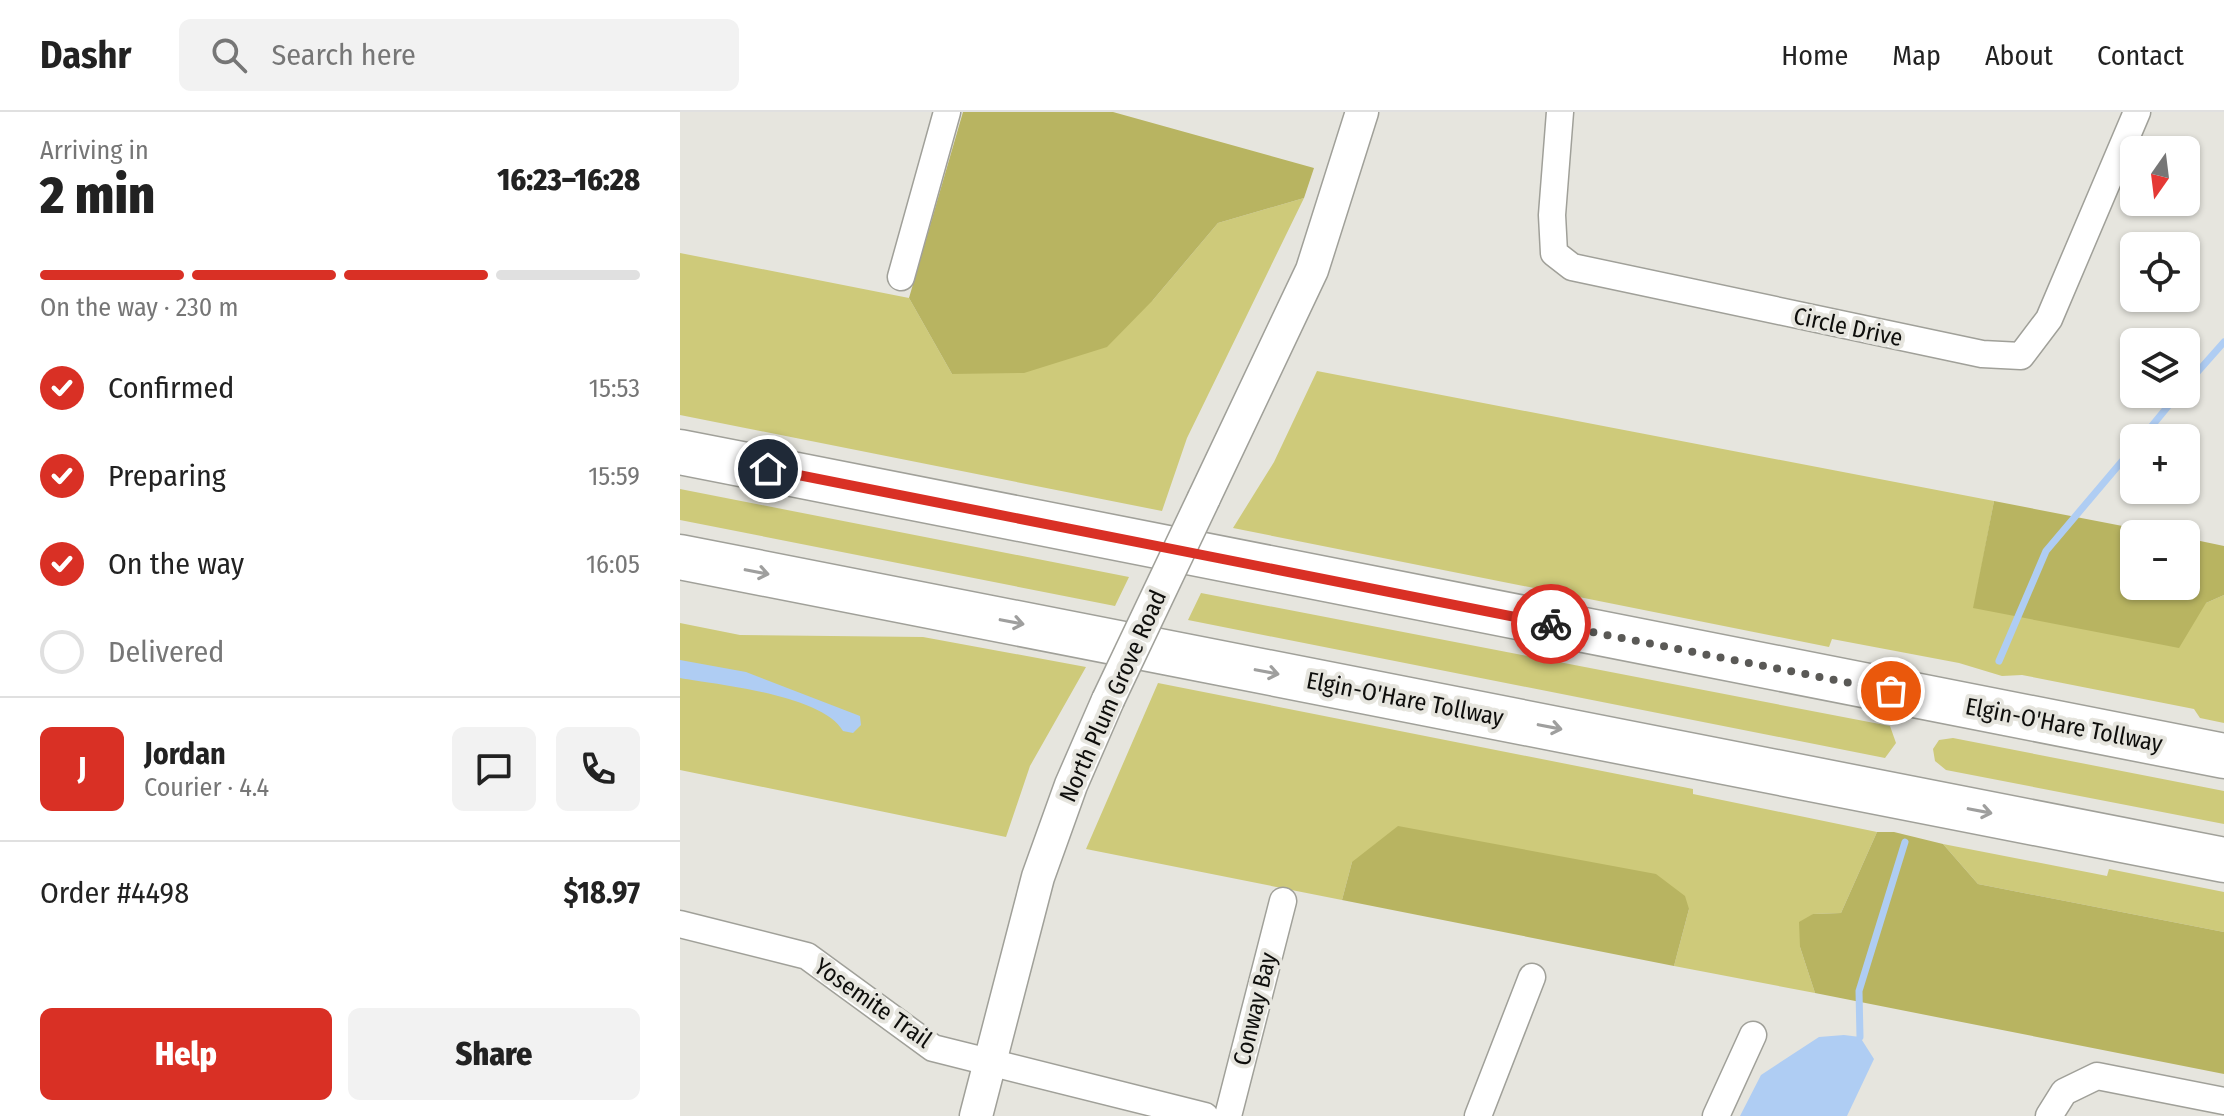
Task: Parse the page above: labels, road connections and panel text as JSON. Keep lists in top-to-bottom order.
{
  "streets": {
    "highway": ["Elgin-O'Hare Tollway"],
    "street": [
      "Circle Drive",
      "North Plum Grove Road",
      "Yosemite Trail",
      "Conway Bay"
    ]
  },
  "crossings": [
    ["North Plum Grove Road", "Yosemite Trail"]
  ],
  "north": "bottom",
  "page": {
    "header": "Dashr",
    "search": "Search here",
    "nav": [
      "Home",
      "Map",
      "About",
      "Contact"
    ],
    "heading": ["2 min", "Arriving in", "16:23–16:28"],
    "panel": [
      "Jordan",
      "Courier · 4.4",
      "Order #4498",
      "$18.97"
    ],
    "map_buttons": ["+", "−"],
    "bar": "On the way · 230 m",
    "list": [
      ["Confirmed", "15:53"],
      ["Preparing", "15:59"],
      ["On the way", "16:05"],
      "Delivered"
    ],
    "round": "J",
    "buttons": ["Help", "Share"]
  }
}
